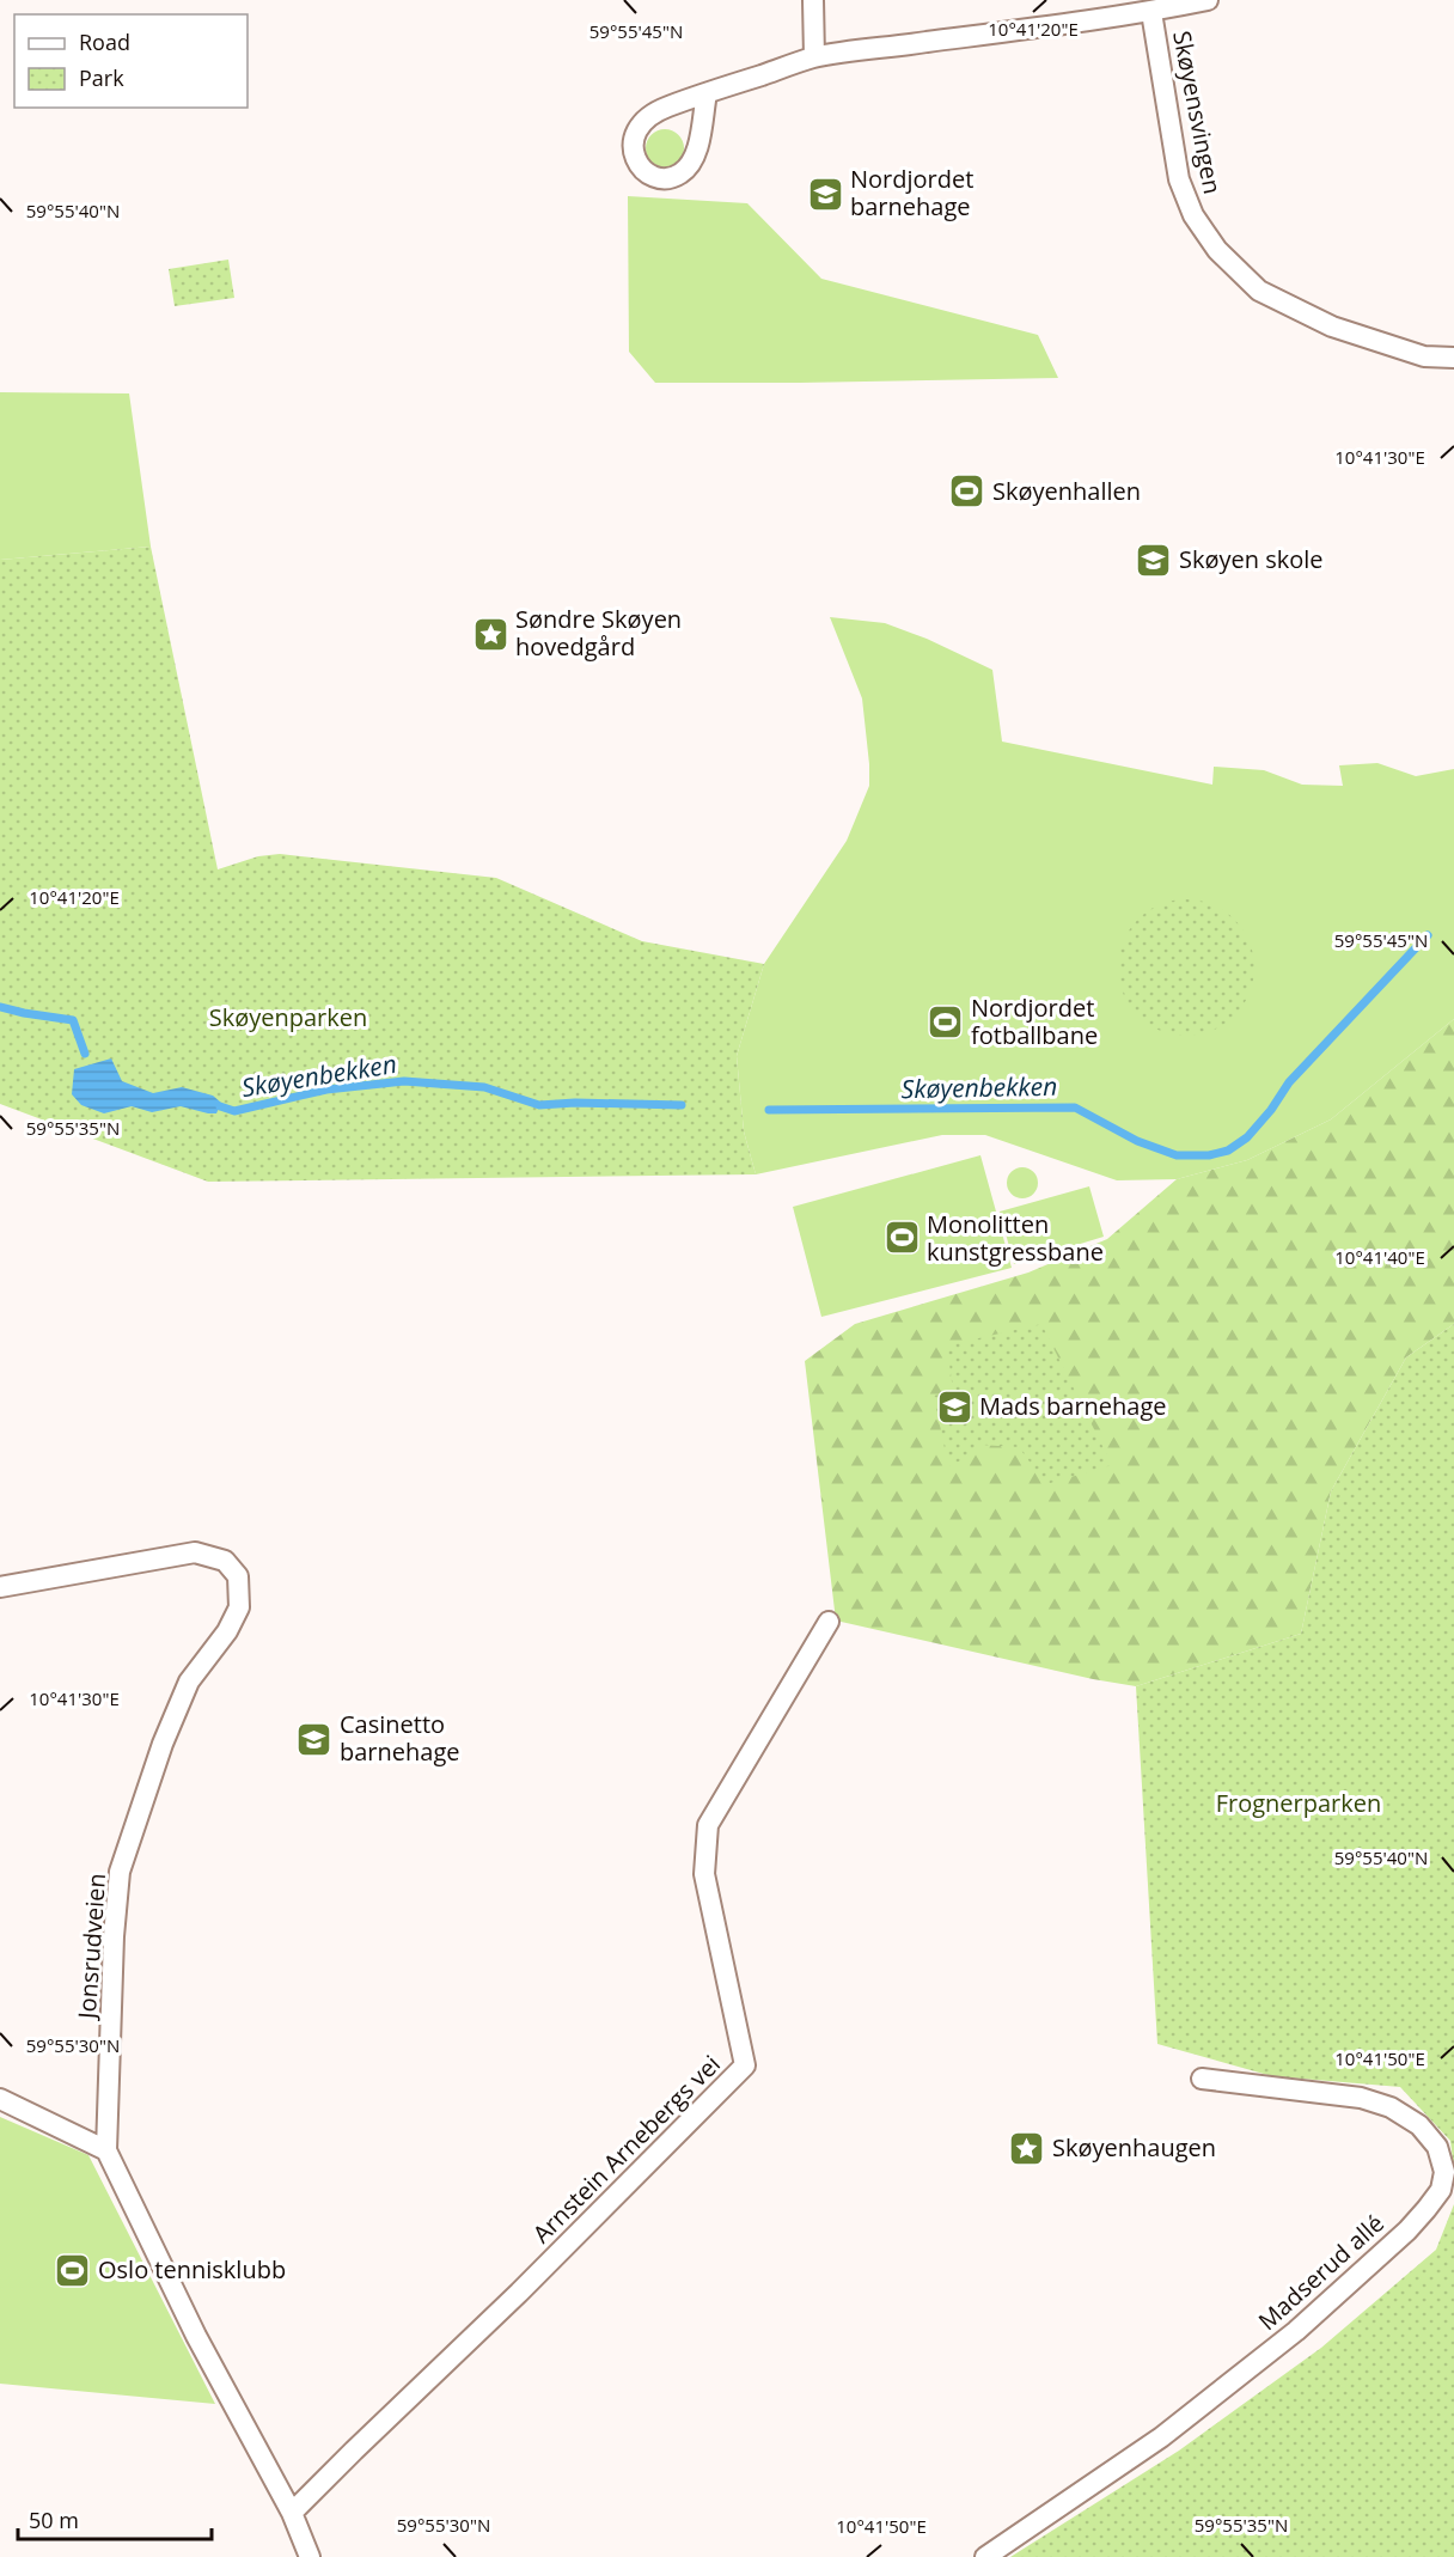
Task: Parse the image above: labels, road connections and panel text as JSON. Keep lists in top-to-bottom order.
{
  "streets": {
    "street": [
      "Skøyensvingen",
      "Jonsrudveien",
      "Arnstein Arnebergs vei",
      "Madserud allé"
    ]
  },
  "crossings": [
    ["Jonsrudveien", "Arnstein Arnebergs vei"]
  ],
  "water": ["Skøyenbekken"],
  "parks": ["Skøyenparken", "Frognerparken"],
  "places": {
    "school or university": [
      "Nordjordet barnehage",
      "Skøyen skole",
      "Mads barnehage",
      "Casinetto barnehage"
    ],
    "sports": [
      "Skøyenhallen",
      "Nordjordet fotballbane",
      "Monolitten kunstgressbane",
      "Oslo tennisklubb"
    ],
    "place": ["Søndre Skøyen hovedgård", "Skøyenhaugen"]
  },
  "legend": ["Road", "Park"],
  "scale_bar": "50 m",
  "coordinates": [
    "10°41'20\"E",
    "59°55'45\"N",
    "59°55'40\"N",
    "10°41'30\"E",
    "59°55'35\"N",
    "10°41'40\"E",
    "59°55'30\"N",
    "10°41'50\"E"
  ]
}
